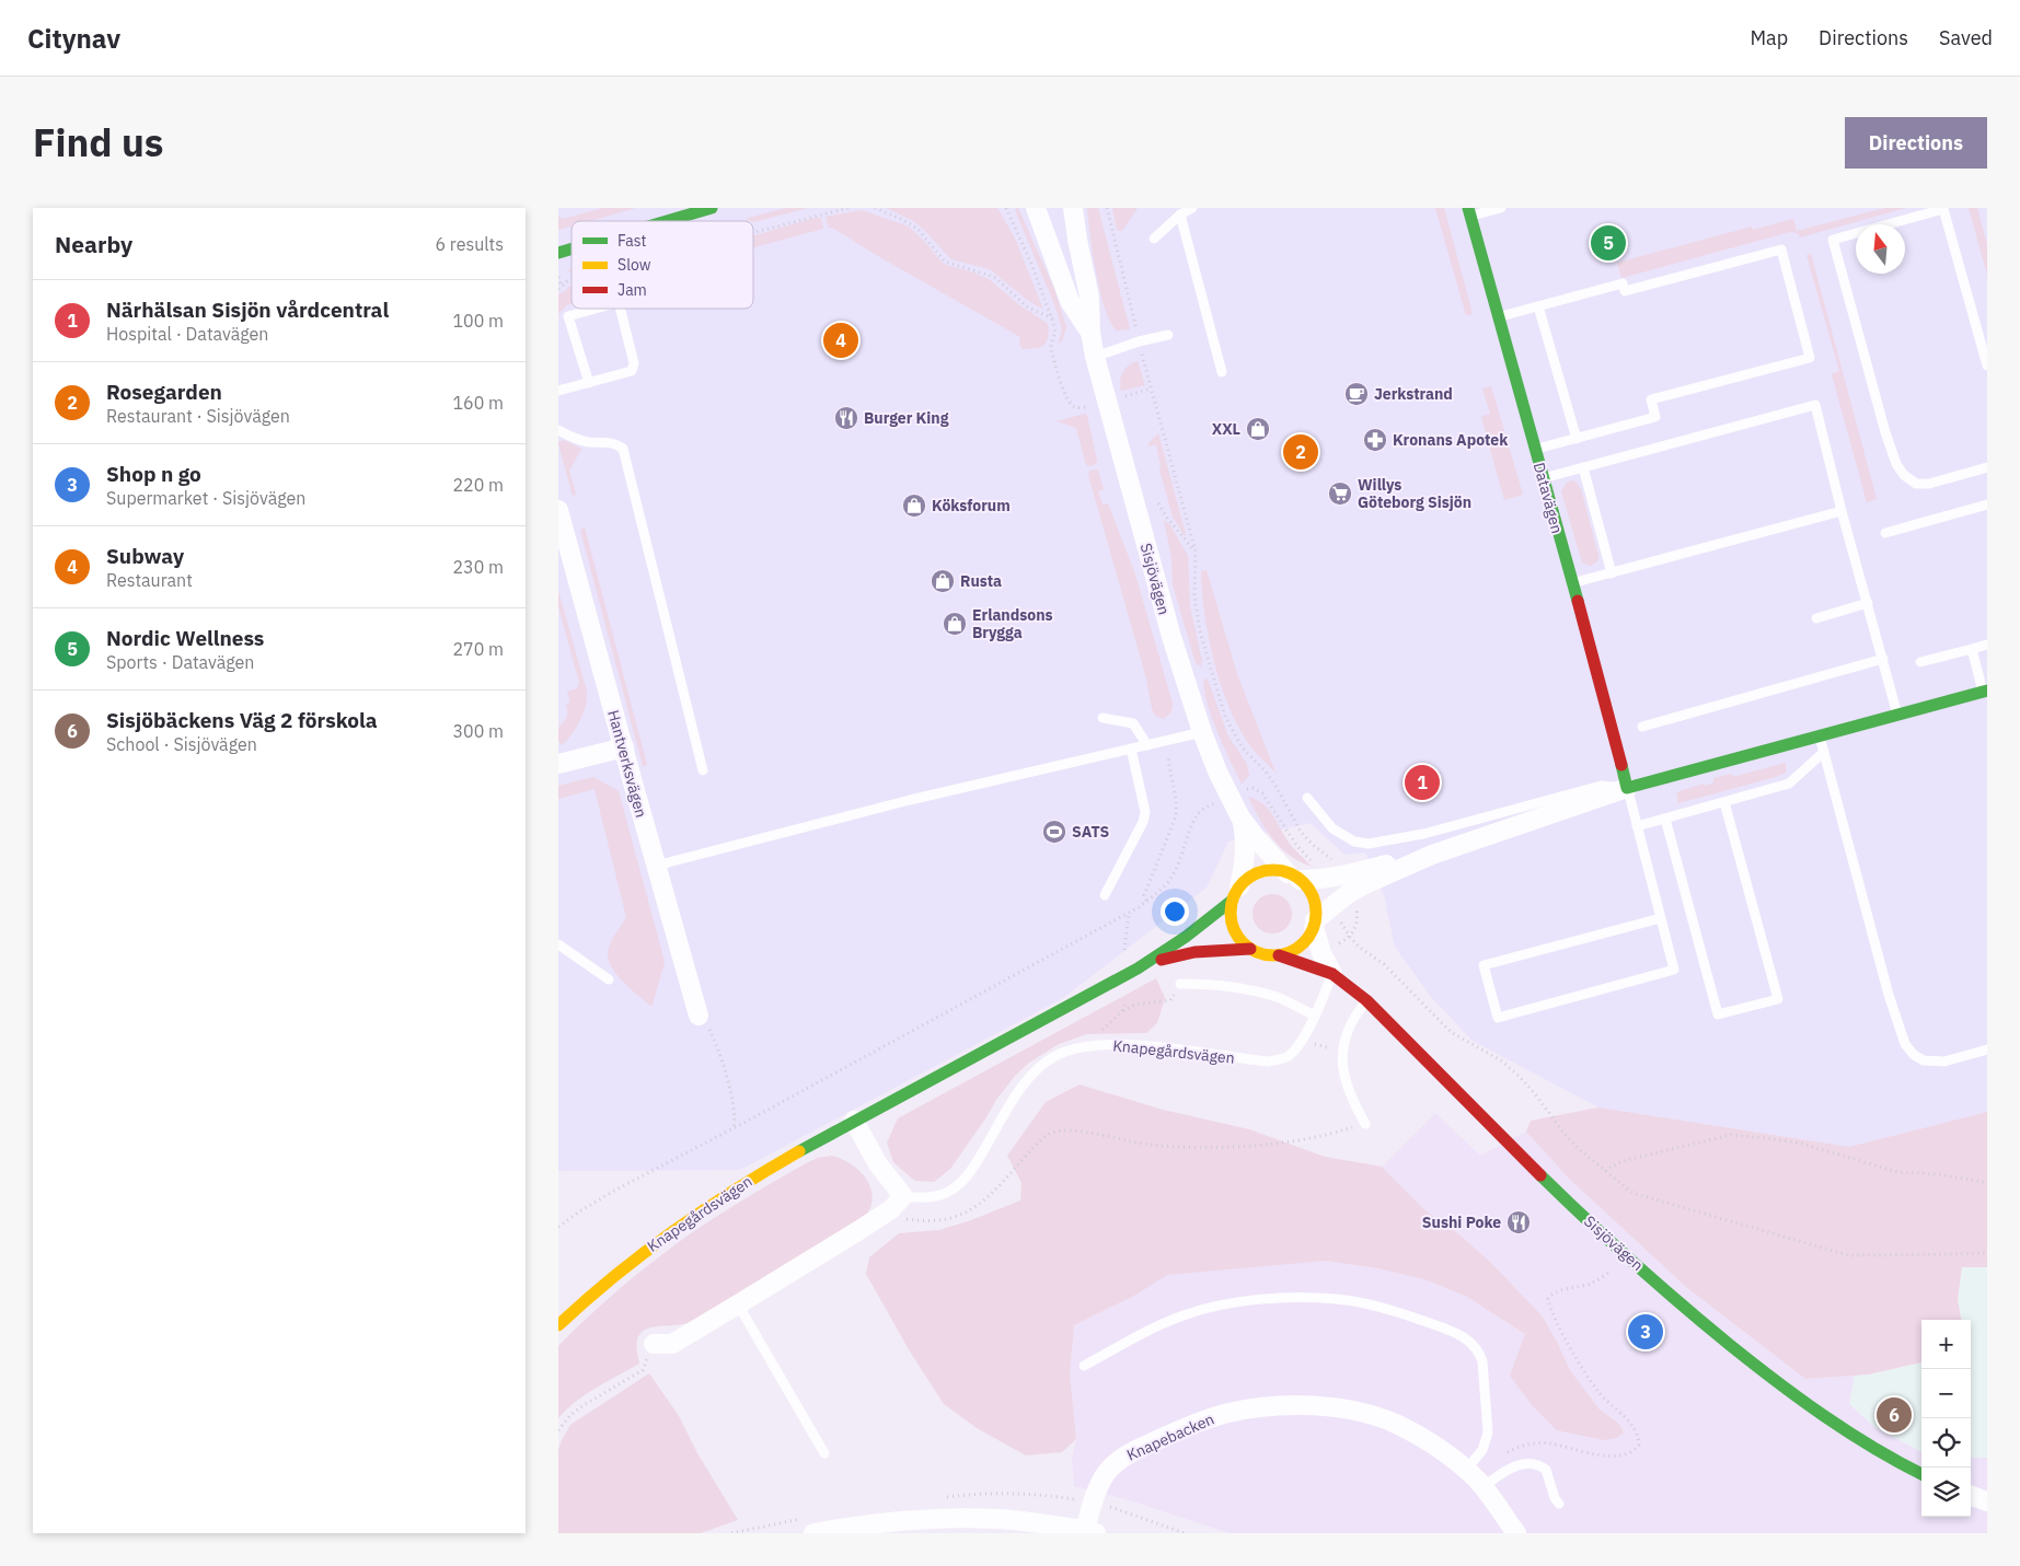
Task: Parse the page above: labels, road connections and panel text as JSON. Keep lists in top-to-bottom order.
{
  "streets": {
    "street": [
      "Datavägen",
      "Sisjövägen",
      "Hantverksvägen",
      "Knapegårdsvägen",
      "Knapebacken"
    ]
  },
  "crossings": [
    ["Sisjövägen", "Knapegårdsvägen"]
  ],
  "places": {
    "cafe": ["Jerkstrand"],
    "restaurant": ["Burger King", "Sushi Poke"],
    "shop": [
      "XXL",
      "Köksforum",
      "Rusta",
      "Erlandsons Brygga"
    ],
    "pharmacy": ["Kronans Apotek"],
    "supermarket": ["Willys Göteborg Sisjön"],
    "sports": ["SATS"]
  },
  "legend": ["Fast", "Slow", "Jam"],
  "north": "top",
  "page": {
    "header": "Citynav",
    "nav": ["Map", "Directions", "Saved"],
    "title": "Find us",
    "buttons": "Directions",
    "heading": ["Nearby", "6 results"],
    "pins": [
      "5",
      "4",
      "2",
      "1",
      "3",
      "6"
    ],
    "list": [
      {
        "mark": "1",
        "name": "Närhälsan Sisjön vårdcentral",
        "note": "Hospital · Datavägen",
        "value": "100 m"
      },
      {
        "mark": "2",
        "name": "Rosegarden",
        "note": "Restaurant · Sisjövägen",
        "value": "160 m"
      },
      {
        "mark": "3",
        "name": "Shop n go",
        "note": "Supermarket · Sisjövägen",
        "value": "220 m"
      },
      {
        "mark": "4",
        "name": "Subway",
        "note": "Restaurant",
        "value": "230 m"
      },
      {
        "mark": "5",
        "name": "Nordic Wellness",
        "note": "Sports · Datavägen",
        "value": "270 m"
      },
      {
        "mark": "6",
        "name": "Sisjöbäckens Väg 2 förskola",
        "note": "School · Sisjövägen",
        "value": "300 m"
      }
    ],
    "map_buttons": ["+", "−"]
  }
}
